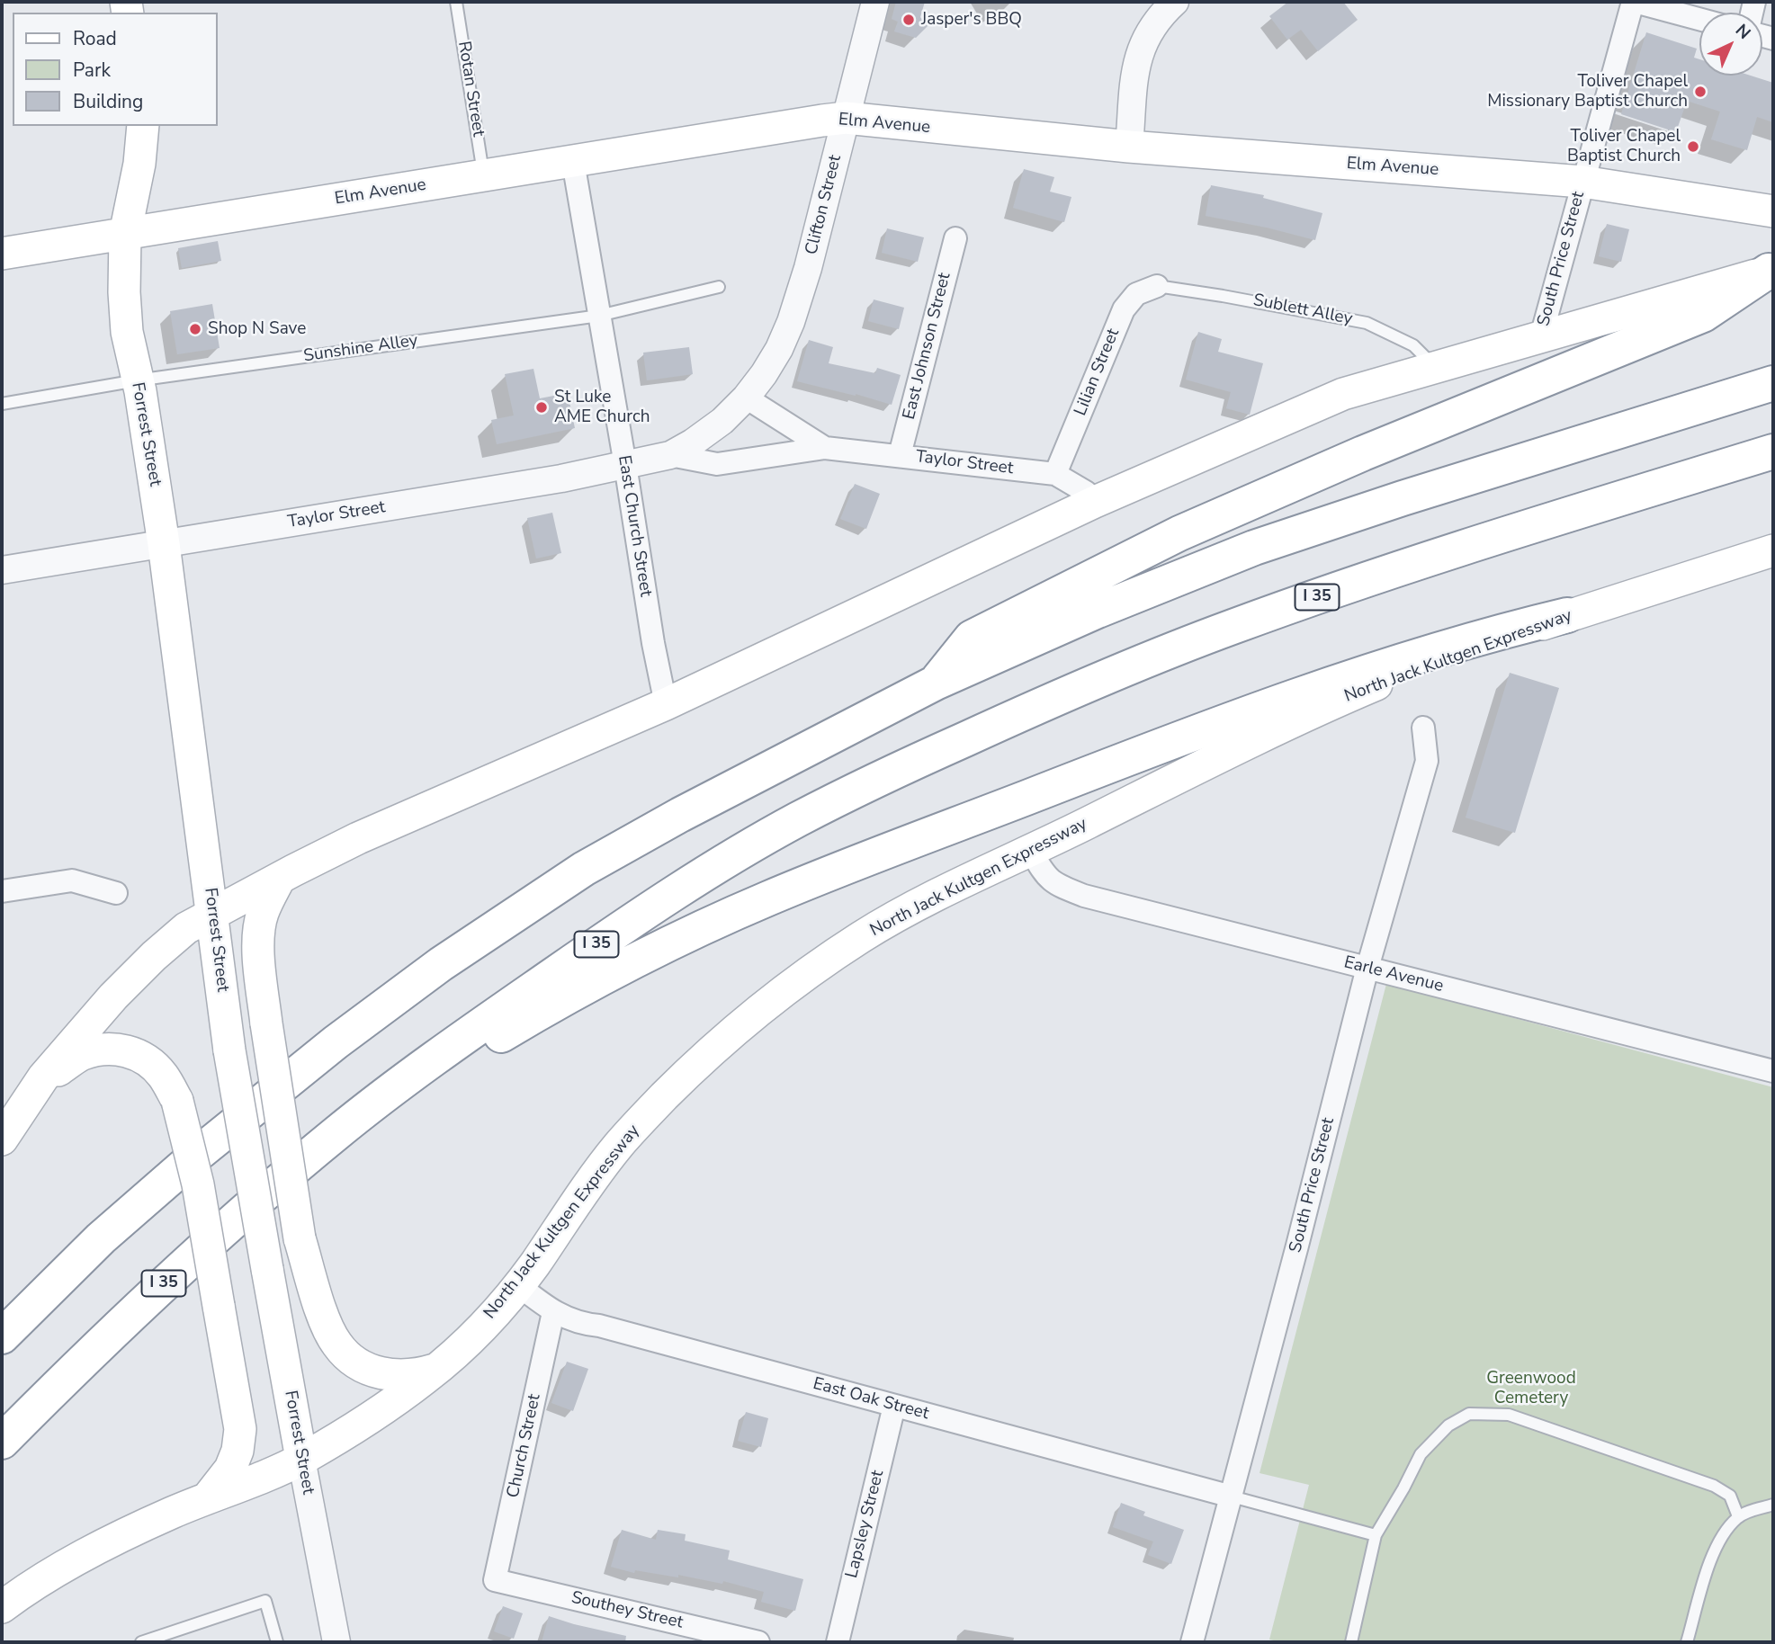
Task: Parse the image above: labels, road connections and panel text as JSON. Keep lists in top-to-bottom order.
{
  "streets": {
    "highway": ["I 35"],
    "main road": ["Elm Avenue", "Forrest Street", "North Jack Kultgen Expressway"],
    "street": [
      "Clifton Street",
      "South Price Street",
      "East Johnson Street",
      "Lilian Street",
      "Taylor Street",
      "East Church Street",
      "Earle Avenue",
      "East Oak Street",
      "Church Street",
      "Lapsley Street",
      "Southey Street"
    ],
    "lane": ["Rotan Street", "Sublett Alley", "Sunshine Alley"]
  },
  "crossings": [
    ["Rotan Street", "Elm Avenue"],
    ["Elm Avenue", "Clifton Street"],
    ["Elm Avenue", "South Price Street"],
    ["Elm Avenue", "Forrest Street"],
    ["Elm Avenue", "East Church Street"],
    ["Clifton Street", "Taylor Street"],
    ["South Price Street", "Earle Avenue"],
    ["South Price Street", "East Oak Street"],
    ["Sublett Alley", "Lilian Street"],
    ["East Johnson Street", "Taylor Street"],
    ["Sunshine Alley", "Forrest Street"],
    ["Sunshine Alley", "East Church Street"],
    ["Lilian Street", "Taylor Street"],
    ["Forrest Street", "Taylor Street"],
    ["Forrest Street", "North Jack Kultgen Expressway"],
    ["Taylor Street", "East Church Street"],
    ["North Jack Kultgen Expressway", "Earle Avenue"],
    ["North Jack Kultgen Expressway", "East Oak Street"],
    ["East Oak Street", "Church Street"],
    ["East Oak Street", "Lapsley Street"],
    ["Church Street", "Southey Street"]
  ],
  "parks": ["Greenwood Cemetery"],
  "places": [
    "Jasper's BBQ",
    "Toliver Chapel Missionary Baptist Church",
    "Toliver Chapel Baptist Church",
    "Shop N Save",
    "St Luke AME Church"
  ],
  "legend": ["Road", "Park", "Building"],
  "north": "top right"
}
